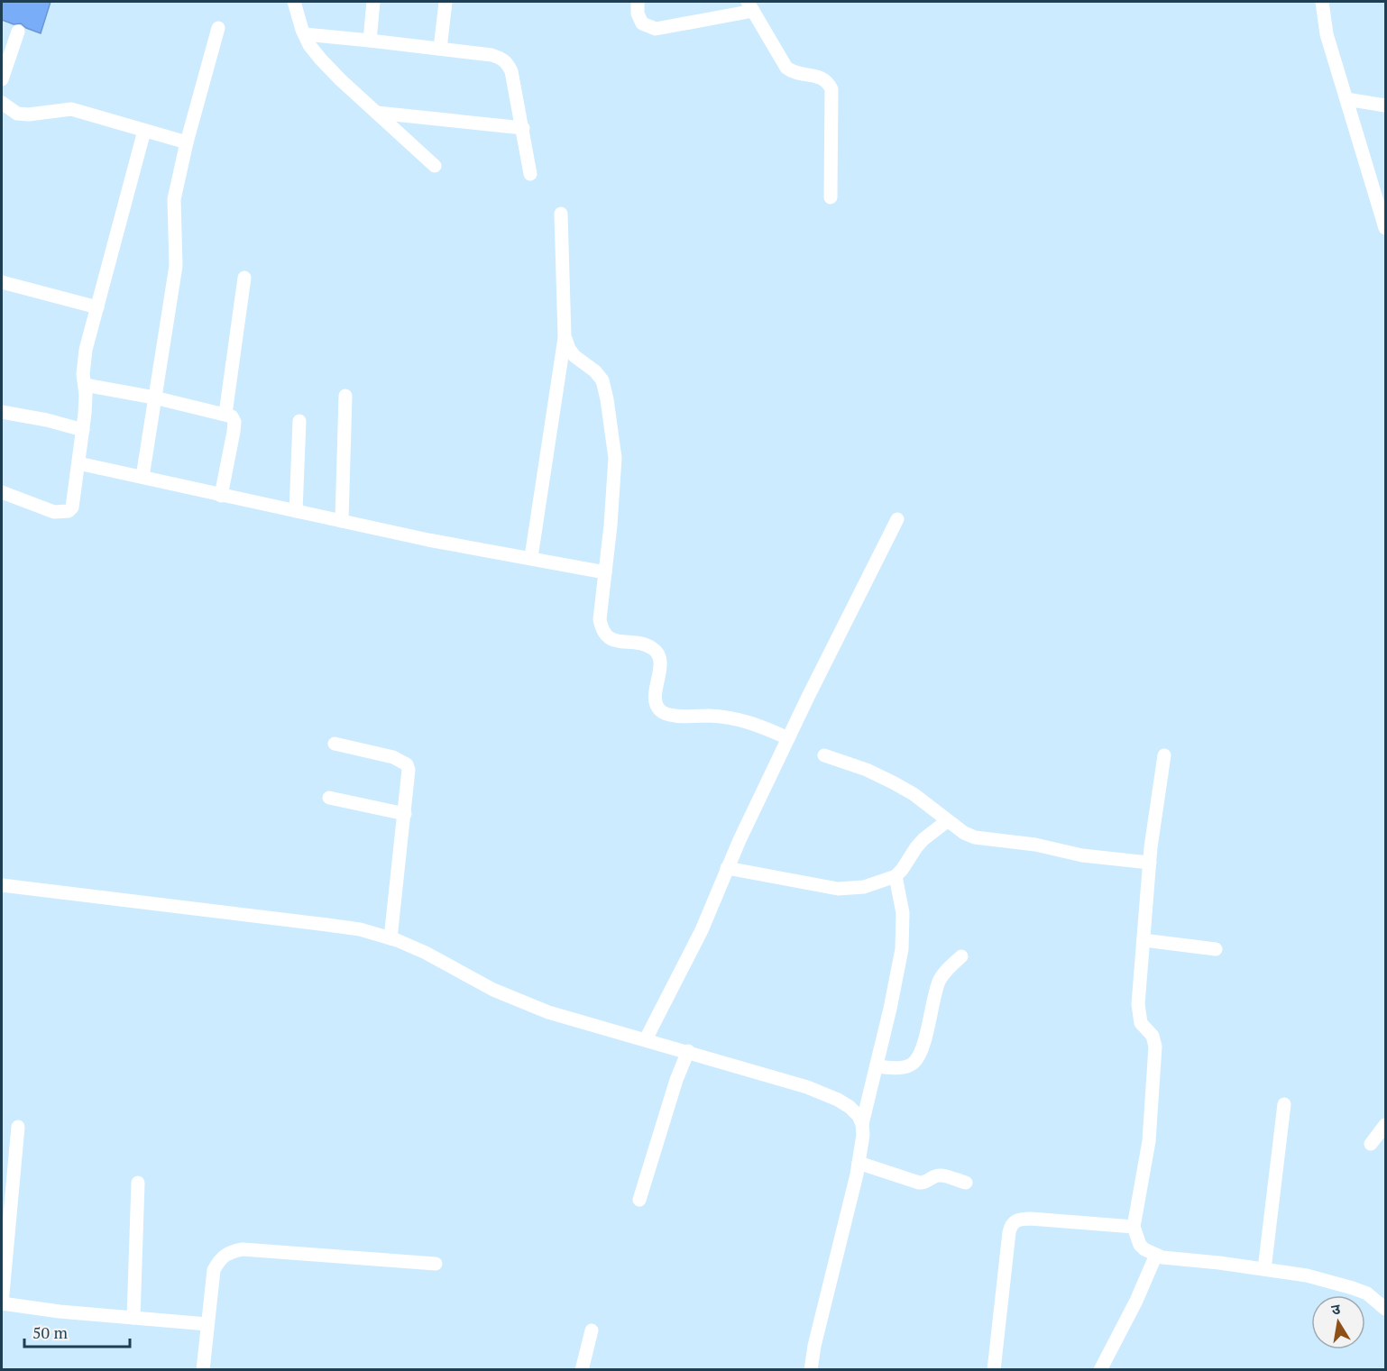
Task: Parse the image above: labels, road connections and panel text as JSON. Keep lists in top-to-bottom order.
{
  "scale_bar": "50 m",
  "north": "top"
}
